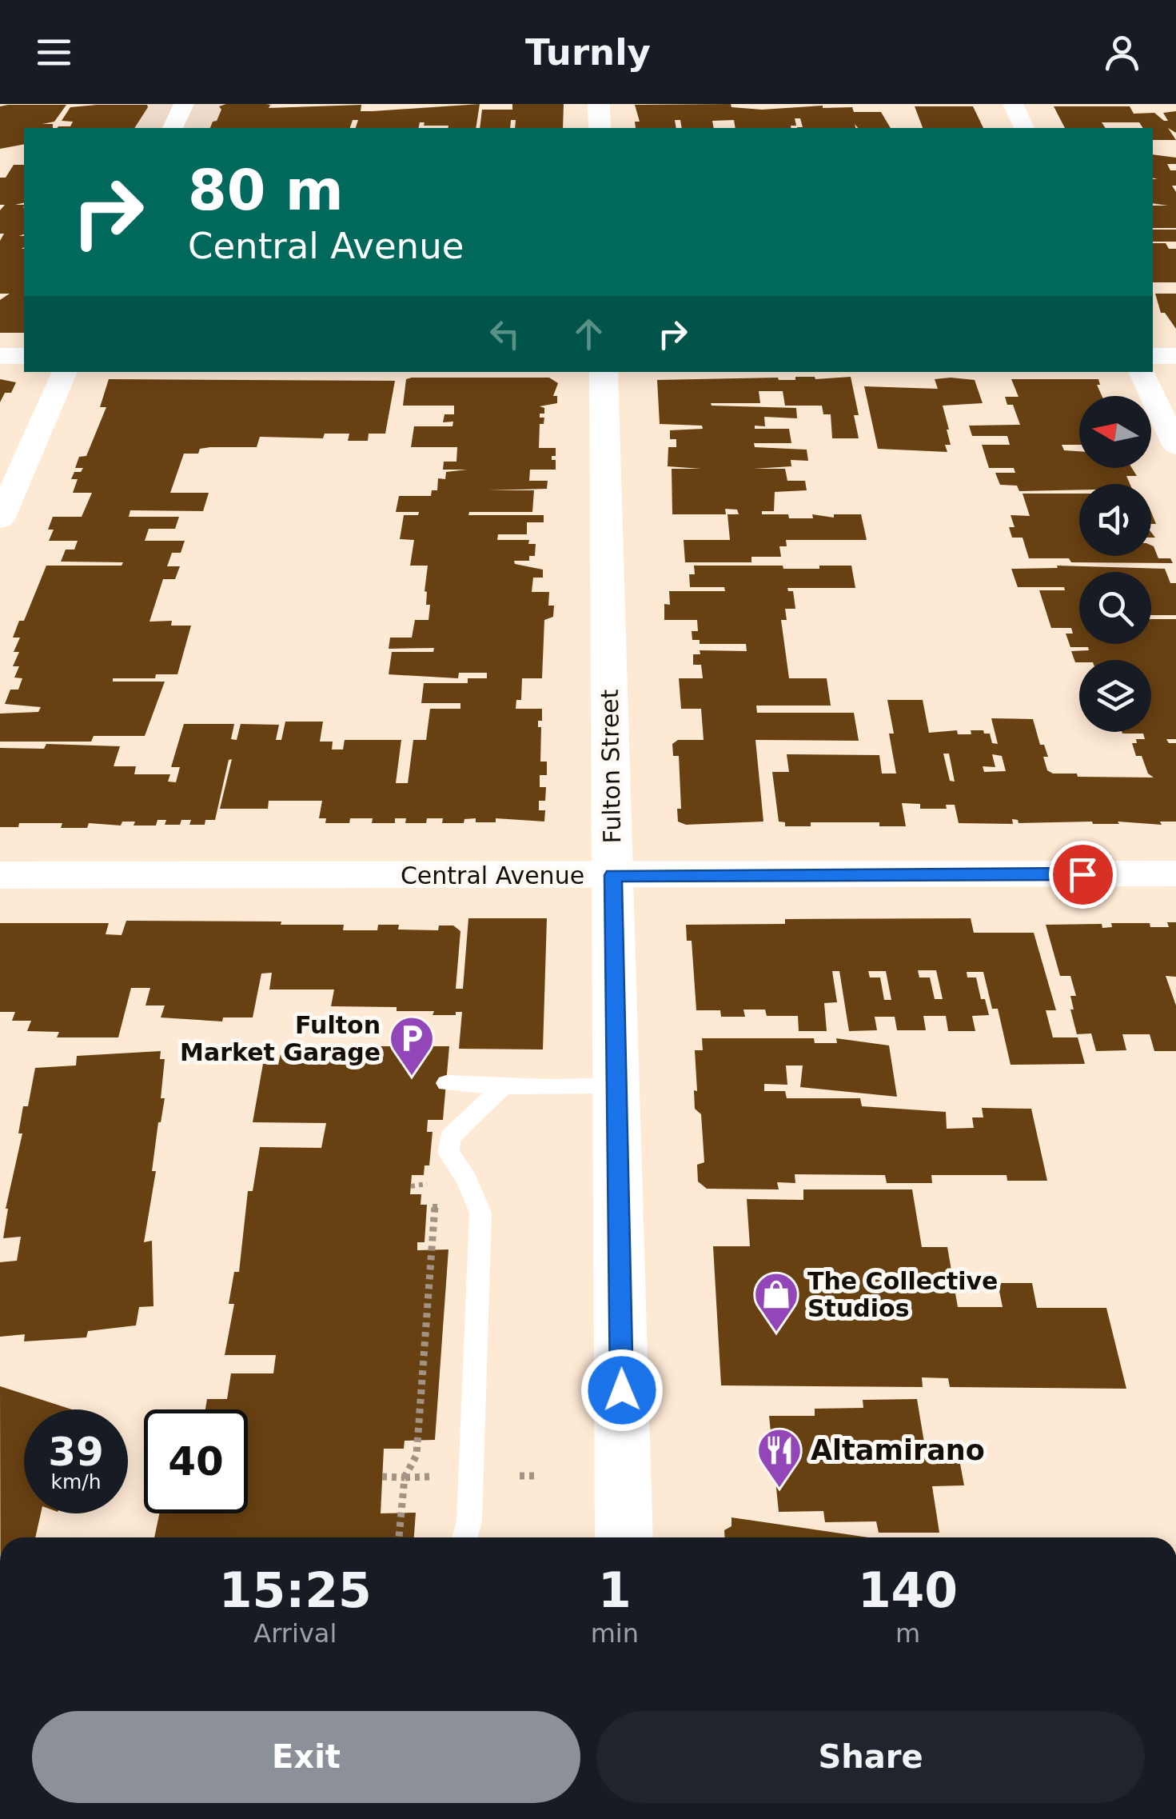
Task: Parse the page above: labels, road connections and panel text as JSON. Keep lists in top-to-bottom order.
{
  "streets": {
    "street": ["Fulton Street", "Central Avenue"]
  },
  "crossings": [
    ["Fulton Street", "Central Avenue"]
  ],
  "places": {
    "parking": ["Fulton Market Garage"],
    "shop": ["The Collective Studios"],
    "restaurant": ["Altamirano"]
  },
  "north": "left",
  "page": {
    "header": "Turnly",
    "turn": ["80 m", "Central Avenue"],
    "speed": "39 km/h",
    "limit": "40",
    "eta": [
      "15:25",
      "Arrival",
      "1",
      "min",
      "140",
      "m"
    ],
    "buttons": ["Exit", "Share"]
  }
}
